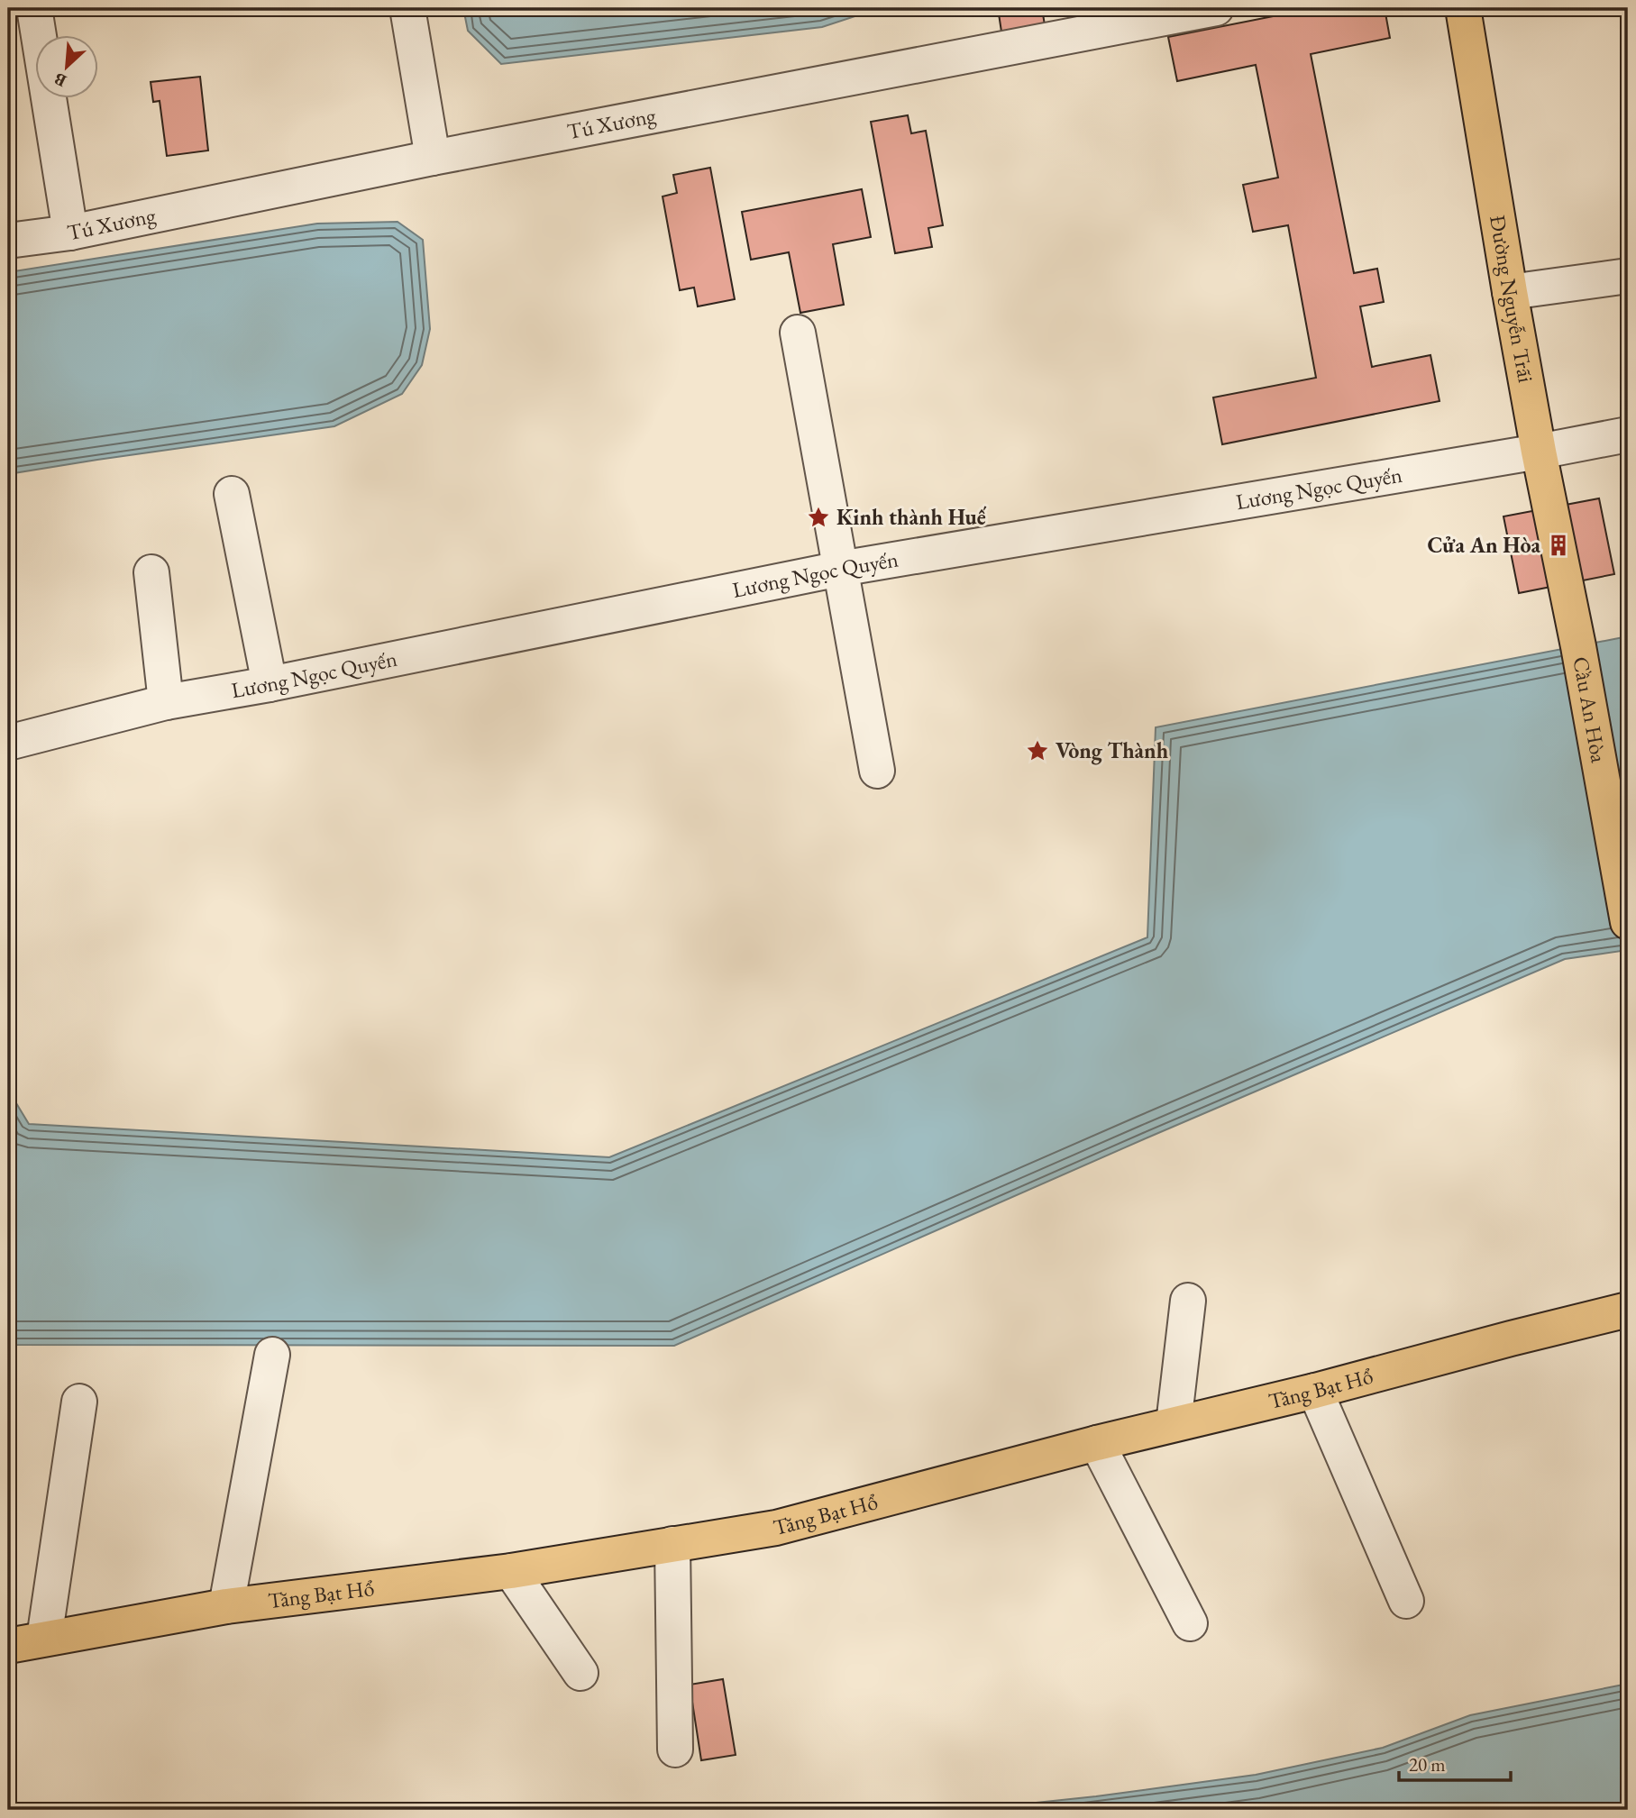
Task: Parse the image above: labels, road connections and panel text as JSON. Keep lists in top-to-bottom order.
{
  "streets": {
    "main road": ["Đường Nguyễn Trãi", "Cầu An Hòa", "Tăng Bạt Hổ"],
    "street": ["Tú Xương", "Lương Ngọc Quyến"]
  },
  "crossings": [
    ["Đường Nguyễn Trãi", "Lương Ngọc Quyến"],
    ["Đường Nguyễn Trãi", "Cầu An Hòa"]
  ],
  "places": {
    "place": ["Kinh thành Huế", "Vòng Thành"],
    "building": ["Cửa An Hòa"]
  },
  "scale_bar": "20 m",
  "north": "bottom left"
}
